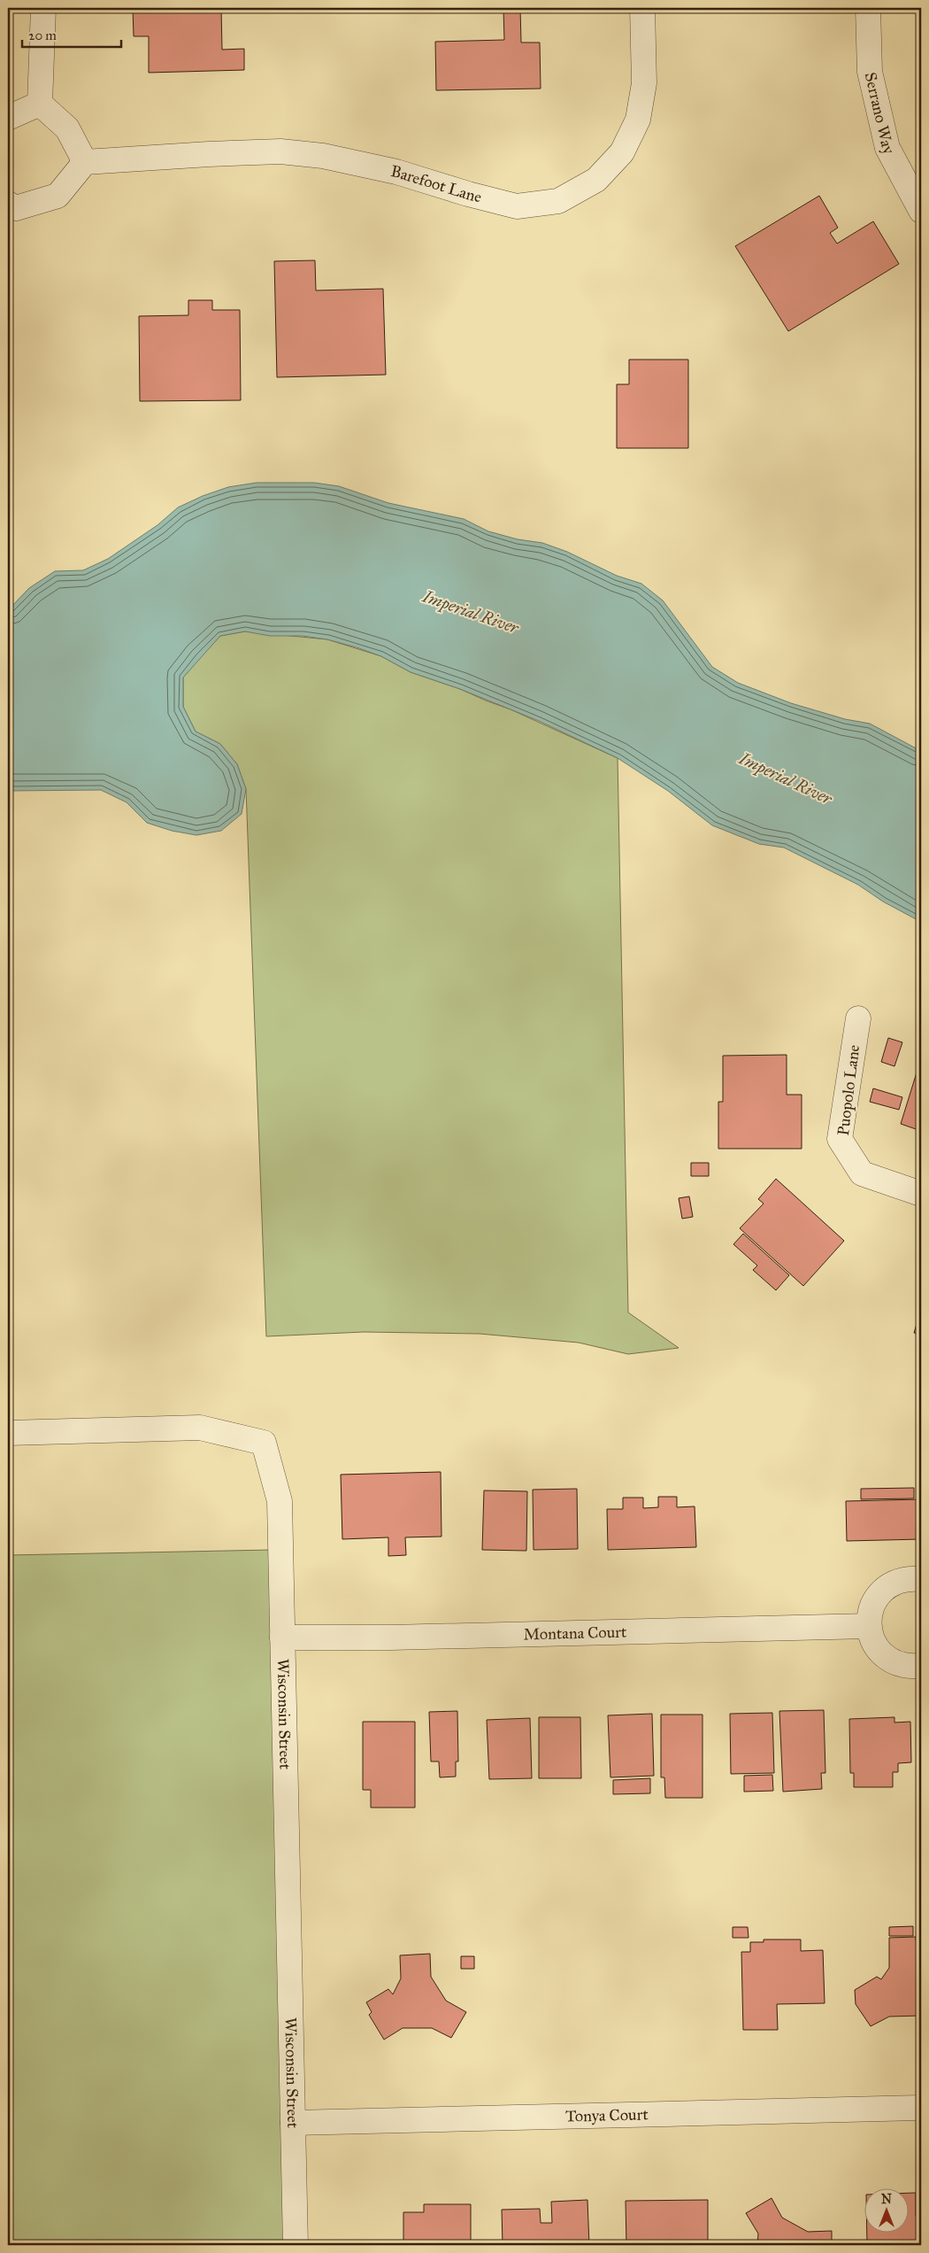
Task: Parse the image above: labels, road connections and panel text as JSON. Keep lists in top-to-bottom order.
{
  "streets": {
    "street": [
      "Serrano Way",
      "Barefoot Lane",
      "Puopolo Lane",
      "Montana Court",
      "Wisconsin Street",
      "Tonya Court"
    ]
  },
  "crossings": [
    ["Montana Court", "Wisconsin Street"],
    ["Wisconsin Street", "Tonya Court"]
  ],
  "water": ["Imperial River"],
  "scale_bar": "20 m",
  "north": "top"
}
